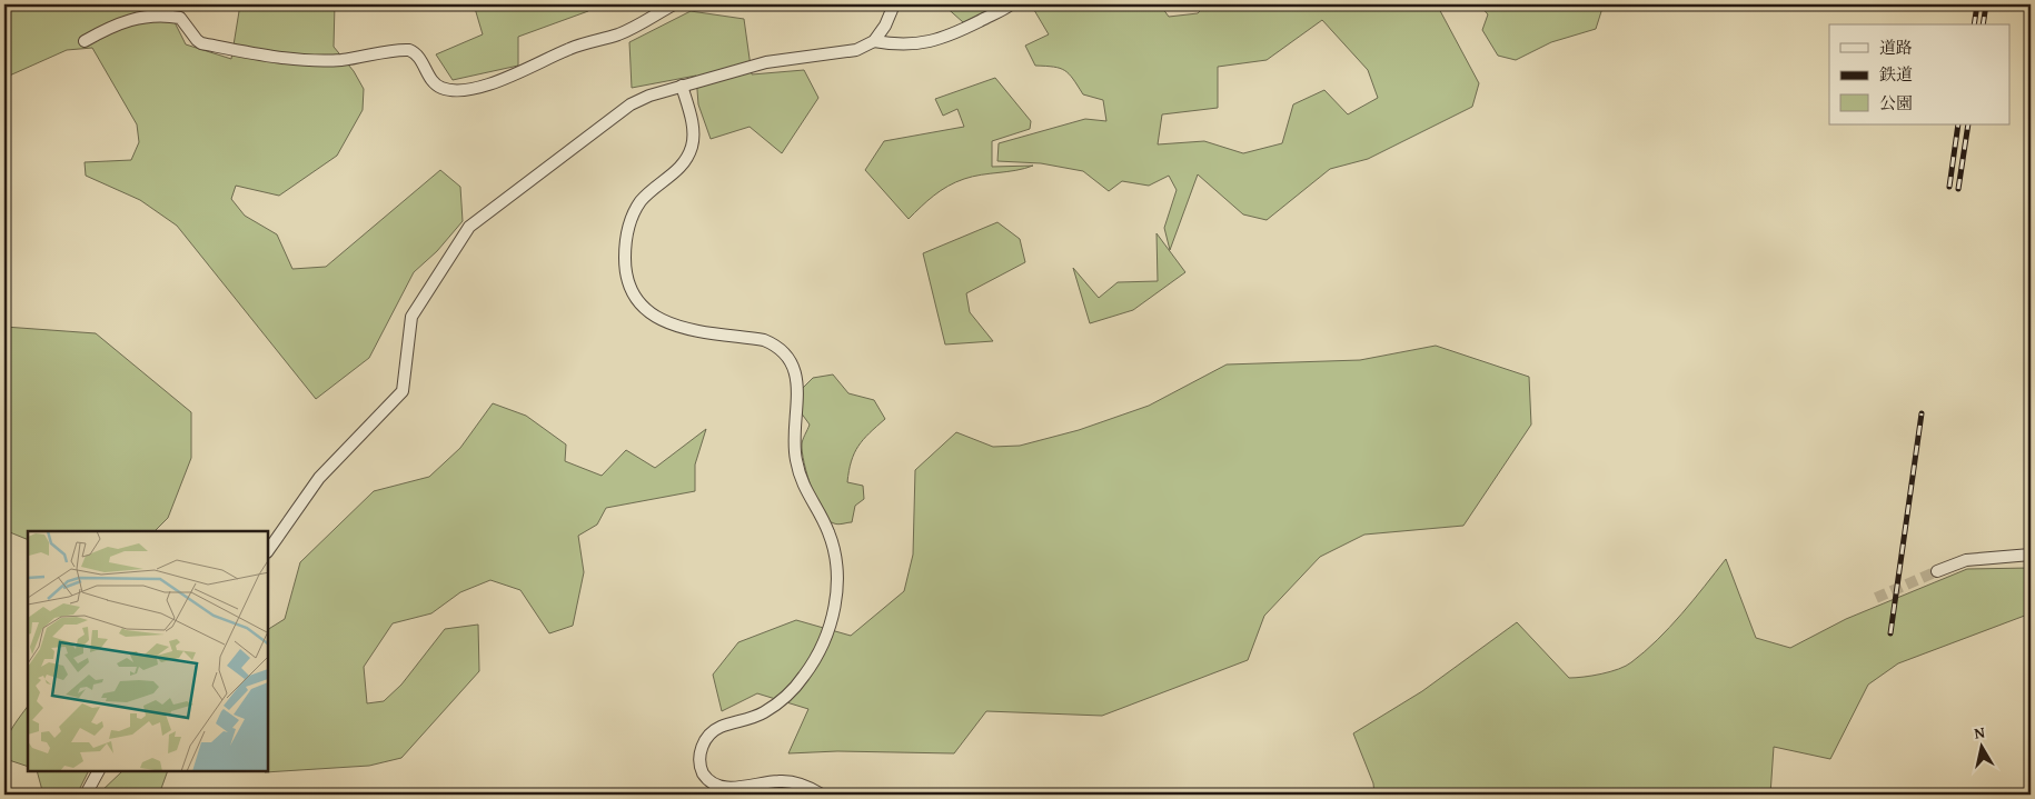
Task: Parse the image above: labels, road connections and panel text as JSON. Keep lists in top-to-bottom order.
{
  "legend": ["道路", "鉄道", "公園"],
  "north": "top"
}
